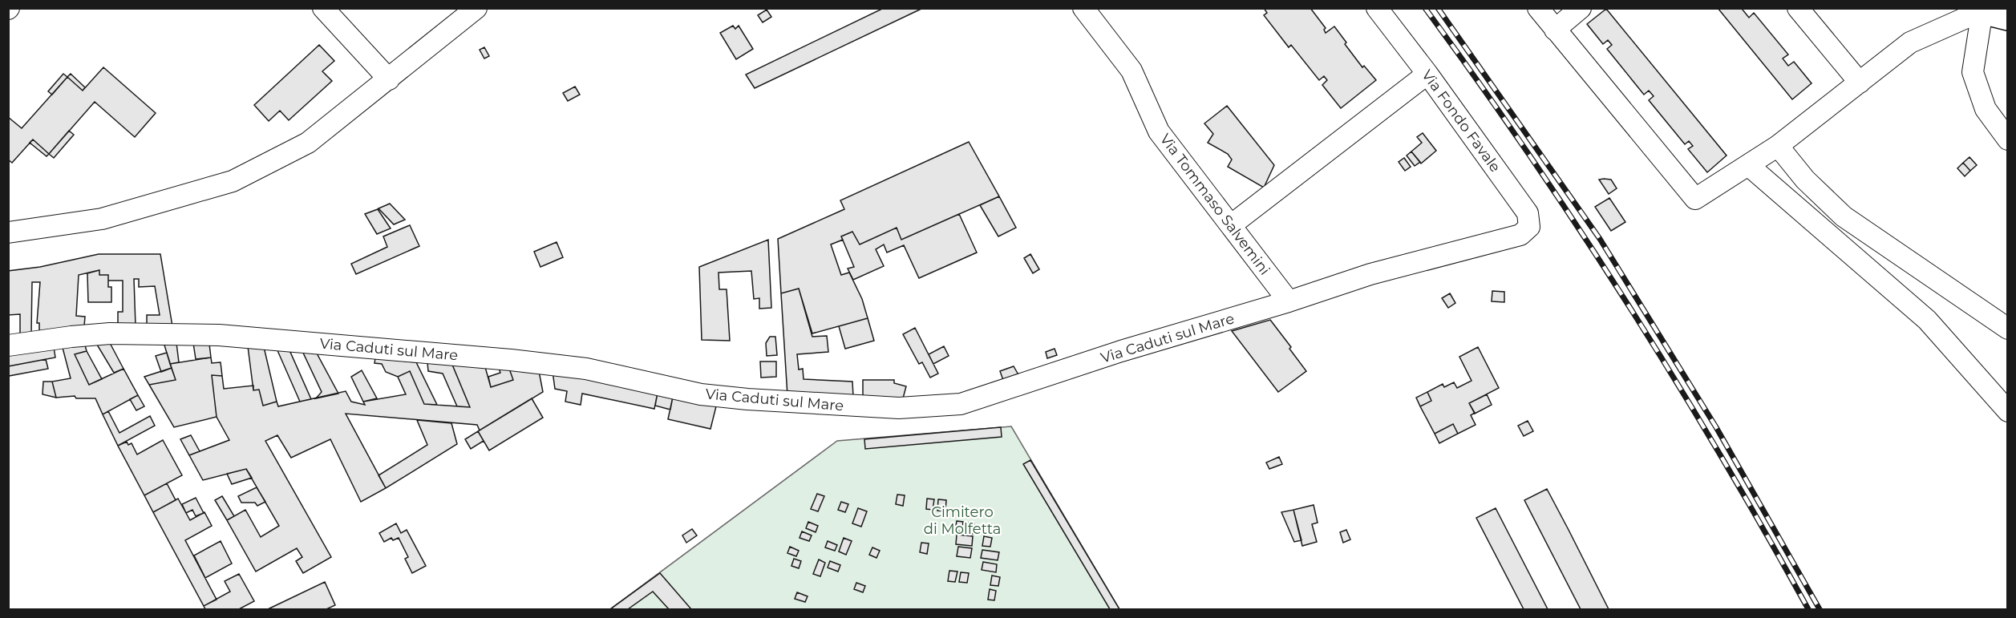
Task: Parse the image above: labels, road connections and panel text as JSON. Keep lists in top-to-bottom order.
{
  "streets": {
    "street": ["Via Fondo Favale", "Via Tommaso Salvemini", "Via Caduti sul Mare"]
  },
  "crossings": [
    ["Via Fondo Favale", "Via Caduti sul Mare"],
    ["Via Tommaso Salvemini", "Via Caduti sul Mare"]
  ],
  "parks": ["Cimitero di Molfetta"]
}
